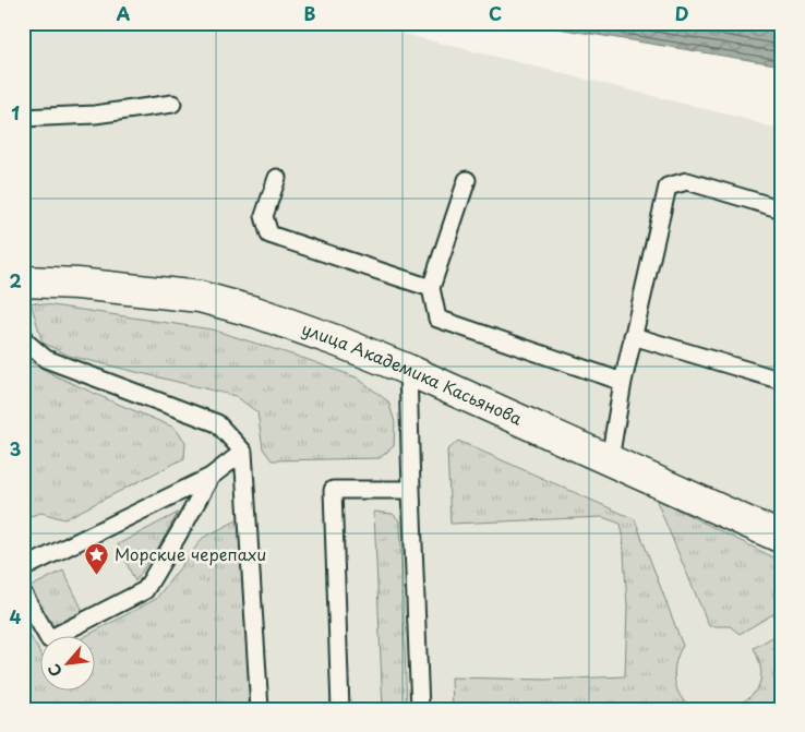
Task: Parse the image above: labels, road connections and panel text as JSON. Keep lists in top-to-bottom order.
{
  "streets": {
    "street": ["улица Академика Касьянова"]
  },
  "places": {
    "place": ["Морские черепахи"]
  },
  "north": "bottom left",
  "grid": {
    "columns": [
      "A",
      "B",
      "C",
      "D"
    ],
    "rows": [
      "1",
      "2",
      "3",
      "4"
    ]
  }
}
